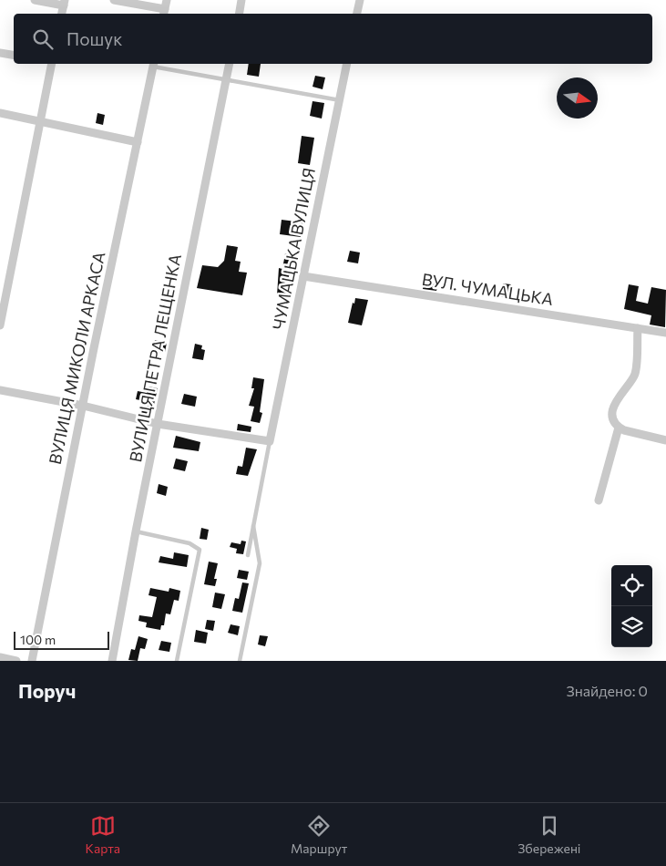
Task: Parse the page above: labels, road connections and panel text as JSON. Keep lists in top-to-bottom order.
{
  "streets": {
    "street": [
      "ЧУМАЦЬКА ВУЛИЦЯ",
      "ВУЛ. ЧУМАЦЬКА",
      "ВУЛИЦЯ МИКОЛИ АРКАСА",
      "ВУЛИЦЯ ПЕТРА ЛЕЩЕНКА"
    ]
  },
  "crossings": [
    ["ЧУМАЦЬКА ВУЛИЦЯ", "ВУЛ. ЧУМАЦЬКА"]
  ],
  "scale_bar": "100 m",
  "north": "right",
  "page": {
    "search": "Пошук",
    "scale": "100 m",
    "heading": ["Поруч", "Знайдено: 0"],
    "nav": ["Карта", "Маршрут", "Збережені"]
  }
}
